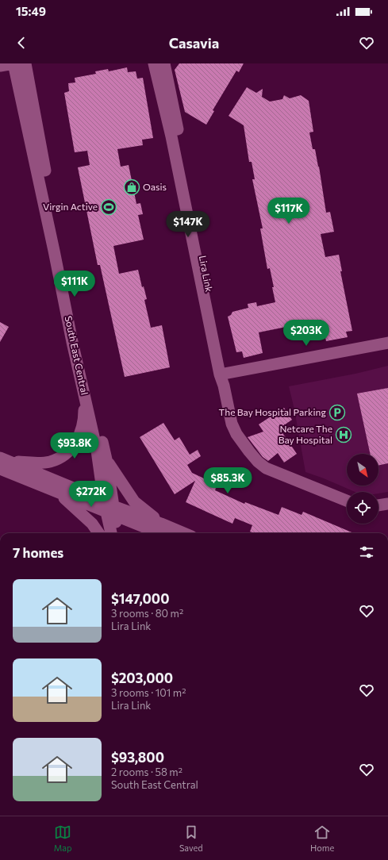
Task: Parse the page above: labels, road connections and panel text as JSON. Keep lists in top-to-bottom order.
{
  "streets": {
    "street": ["Lira Link", "South East Central"]
  },
  "places": {
    "shop": ["Oasis"],
    "sports": ["Virgin Active"],
    "parking": ["The Bay Hospital Parking"],
    "hospital": ["Netcare The Bay Hospital"]
  },
  "north": "bottom right",
  "page": {
    "status": "15:49",
    "header": "Casavia",
    "price": [
      "$117K",
      "$147K",
      "$111K",
      "$203K",
      "$93.8K",
      "$85.3K",
      "$272K"
    ],
    "heading": "7 homes",
    "list": [
      {
        "name": "$147,000",
        "note": "3 rooms · 80 m² · Lira Link"
      },
      {
        "name": "$203,000",
        "note": "3 rooms · 101 m² · Lira Link"
      },
      {
        "name": "$93,800",
        "note": "2 rooms · 58 m² · South East Central"
      }
    ],
    "tabs": ["Map", "Saved", "Home"]
  }
}
